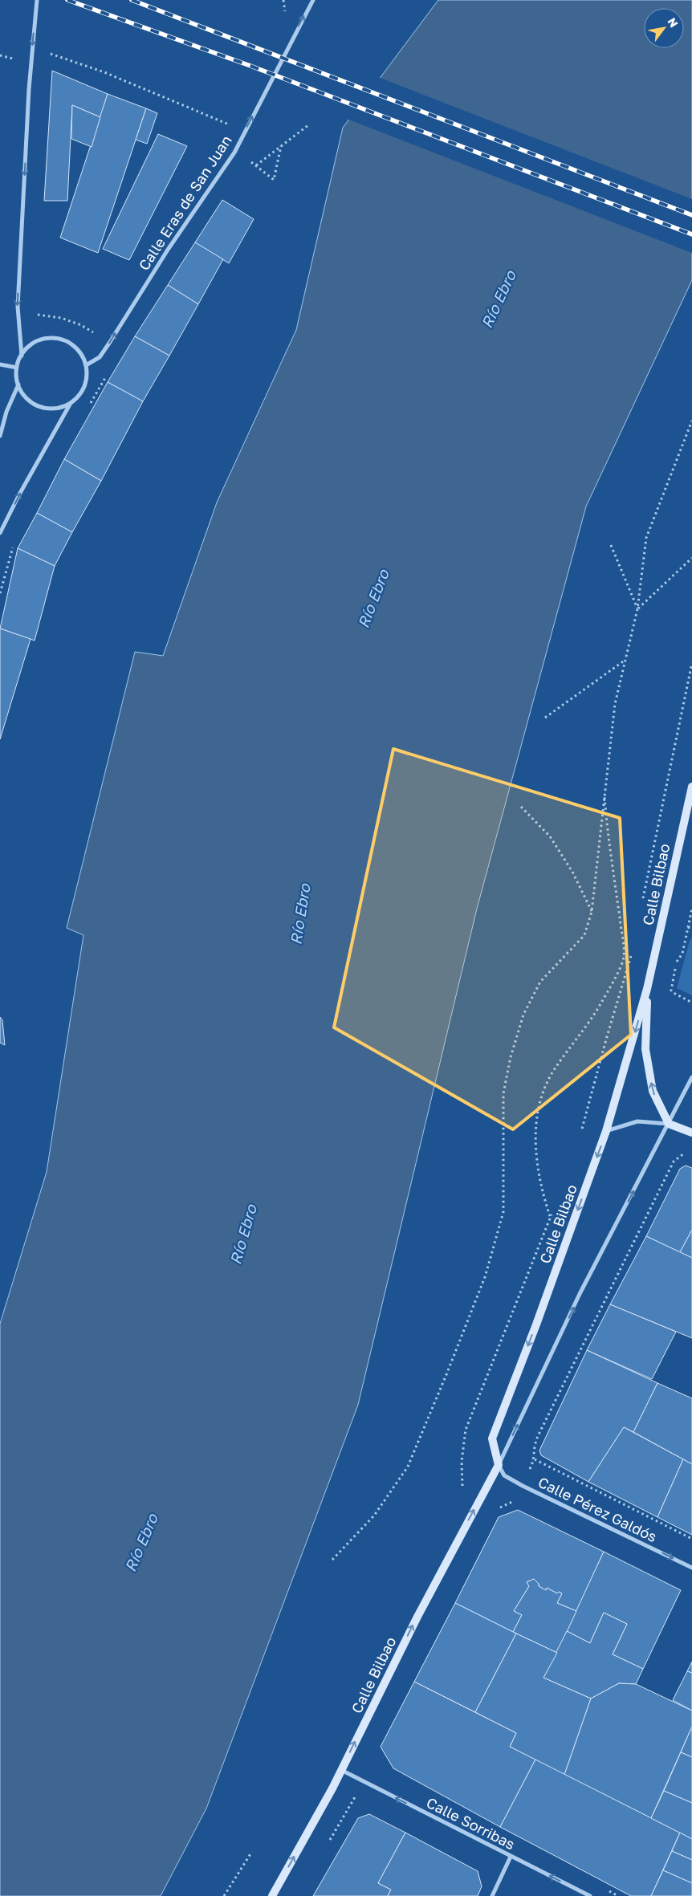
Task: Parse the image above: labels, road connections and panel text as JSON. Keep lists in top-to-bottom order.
{
  "streets": {
    "main road": ["Calle Bilbao"],
    "street": ["Calle Eras de San Juan", "Calle Pérez Galdós", "Calle Sorribas"]
  },
  "crossings": [
    ["Calle Bilbao", "Calle Pérez Galdós"],
    ["Calle Bilbao", "Calle Sorribas"]
  ],
  "one_way": ["Calle Eras de San Juan", "Calle Pérez Galdós", "Calle Sorribas"],
  "water": ["Río Ebro"],
  "north": "top right"
}
